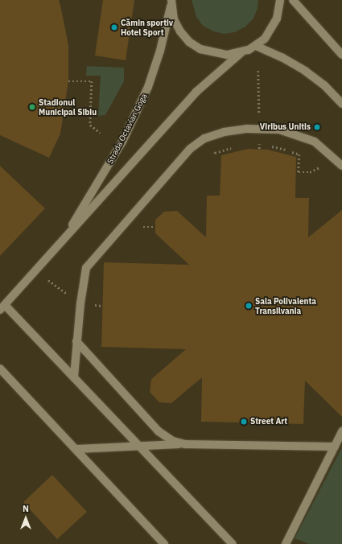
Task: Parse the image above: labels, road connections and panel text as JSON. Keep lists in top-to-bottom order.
{
  "streets": {
    "main road": ["Strada Octavian Goga"]
  },
  "places": [
    "Cămin sportiv Hotel Sport",
    "Stadionul Municipal Sibiu",
    "Viribus Unitis",
    "Sala Polivalenta Transilvania",
    "Street Art"
  ],
  "north": "top"
}
